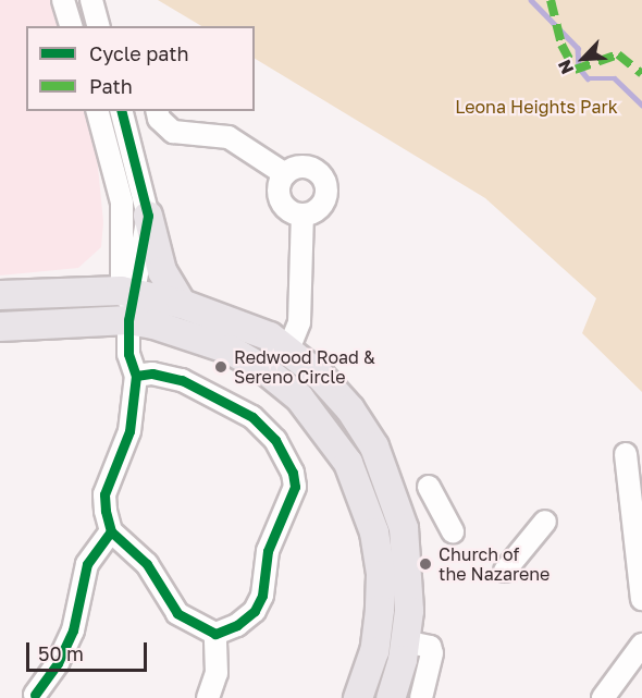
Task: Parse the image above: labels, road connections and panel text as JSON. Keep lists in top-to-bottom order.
{
  "parks": ["Leona Heights Park"],
  "places": ["Redwood Road & Sereno Circle", "Church of the Nazarene"],
  "legend": ["Cycle path", "Path"],
  "scale_bar": "50 m",
  "north": "bottom left"
}
